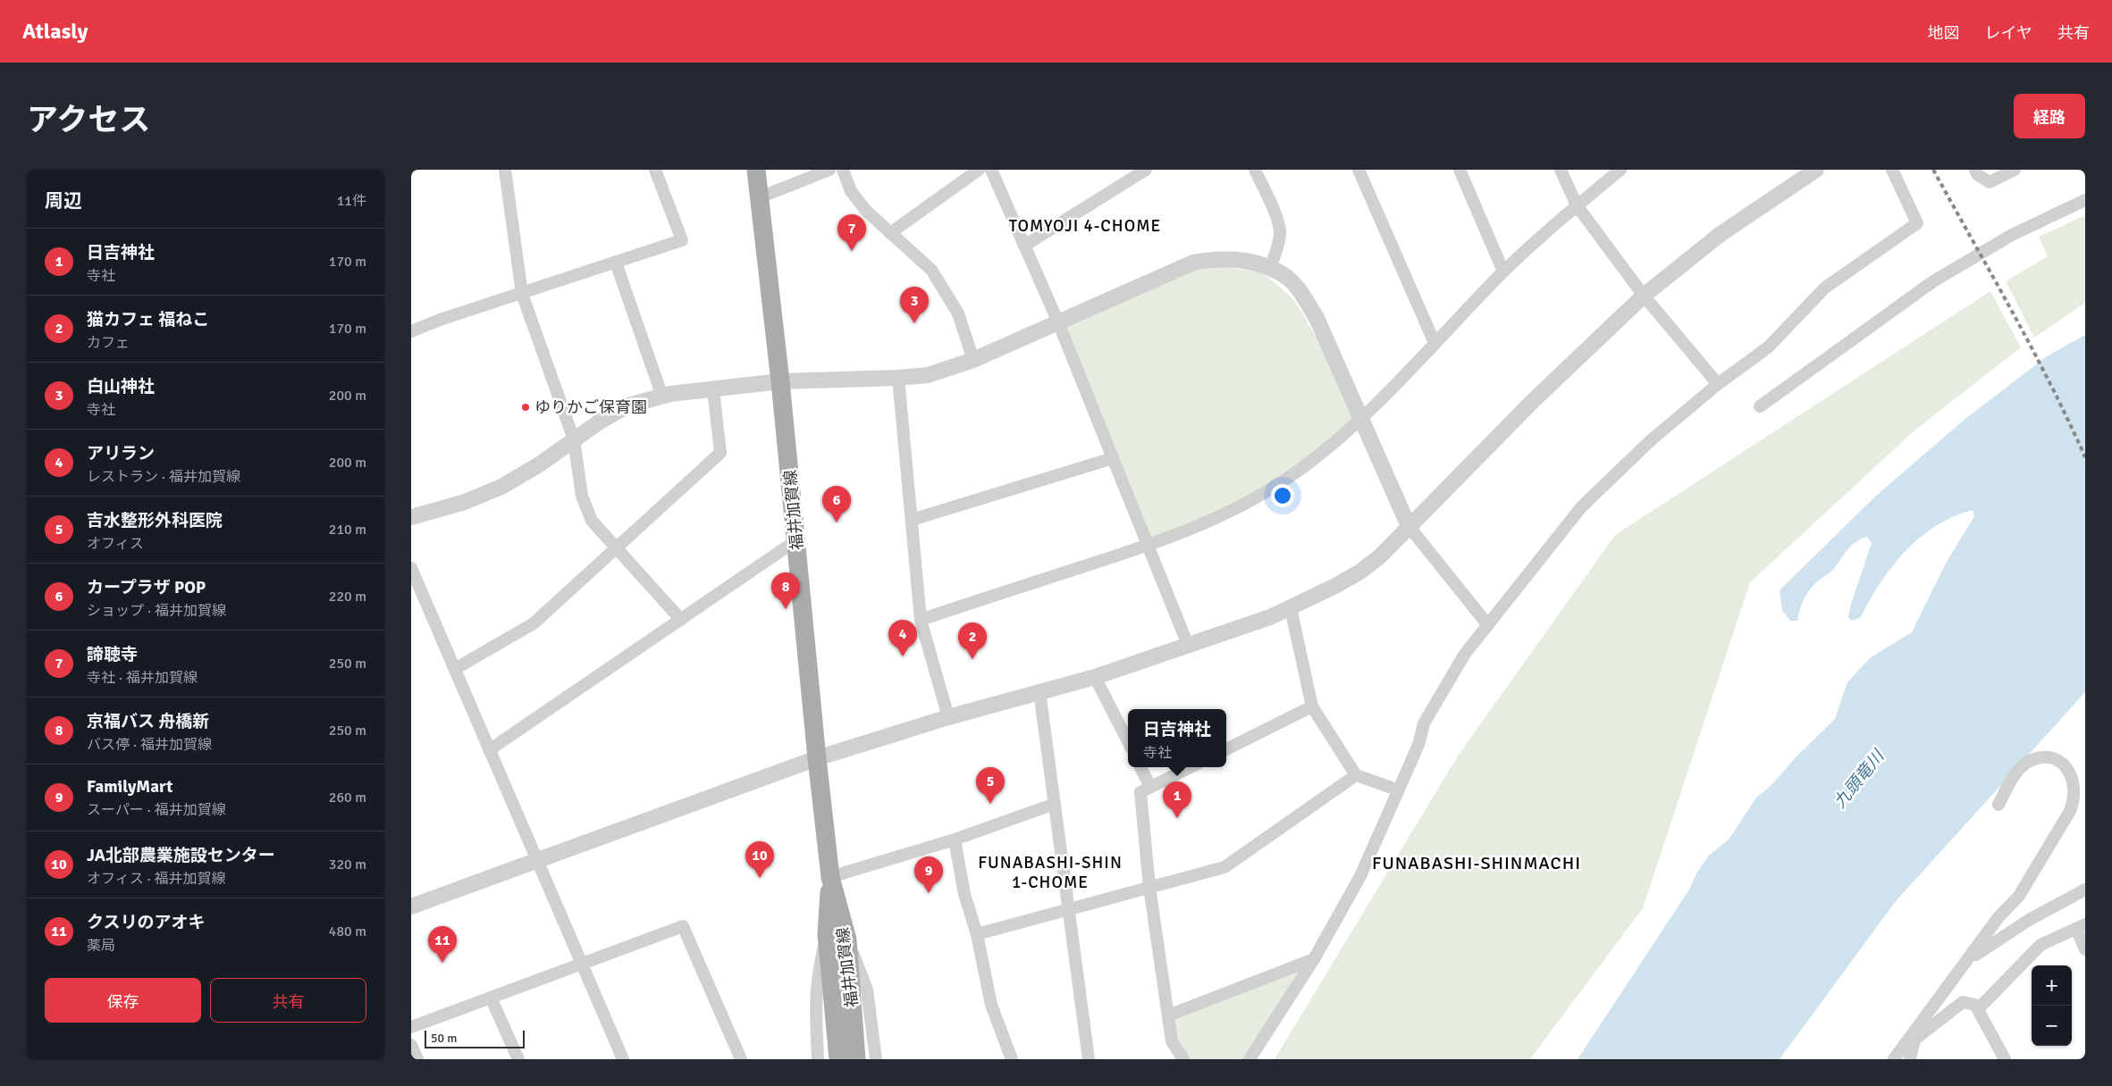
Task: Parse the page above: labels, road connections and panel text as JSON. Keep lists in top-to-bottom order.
{
  "streets": {
    "main road": ["福井加賀線"]
  },
  "districts": ["TOMYOJI 4-CHOME", "FUNABASHI-SHIN 1-CHOME", "FUNABASHI-SHINMACHI"],
  "water": ["九頭竜川"],
  "places": ["ゆりかご保育園"],
  "scale_bar": "50 m",
  "page": {
    "header": "Atlasly",
    "nav": ["地図", "レイヤ", "共有"],
    "title": "アクセス",
    "buttons": [
      "経路",
      ["保存", "共有"]
    ],
    "heading": ["周辺", "11件"],
    "pins": [
      "7",
      "3",
      "6",
      "8",
      "4",
      "2",
      "5",
      "1",
      "10",
      "9",
      "11"
    ],
    "list": [
      {
        "mark": "1",
        "name": "日吉神社",
        "note": "寺社",
        "value": "170 m"
      },
      {
        "mark": "2",
        "name": "猫カフェ 福ねこ",
        "note": "カフェ",
        "value": "170 m"
      },
      {
        "mark": "3",
        "name": "白山神社",
        "note": "寺社",
        "value": "200 m"
      },
      {
        "mark": "4",
        "name": "アリラン",
        "note": "レストラン · 福井加賀線",
        "value": "200 m"
      },
      {
        "mark": "5",
        "name": "吉水整形外科医院",
        "note": "オフィス",
        "value": "210 m"
      },
      {
        "mark": "6",
        "name": "カープラザ POP",
        "note": "ショップ · 福井加賀線",
        "value": "220 m"
      },
      {
        "mark": "7",
        "name": "諦聴寺",
        "note": "寺社 · 福井加賀線",
        "value": "250 m"
      },
      {
        "mark": "8",
        "name": "京福バス 舟橋新",
        "note": "バス停 · 福井加賀線",
        "value": "250 m"
      },
      {
        "mark": "9",
        "name": "FamilyMart",
        "note": "スーパー · 福井加賀線",
        "value": "260 m"
      },
      {
        "mark": "10",
        "name": "JA北部農業施設センター",
        "note": "オフィス · 福井加賀線",
        "value": "320 m"
      },
      {
        "mark": "11",
        "name": "クスリのアオキ",
        "note": "薬局",
        "value": "480 m"
      }
    ],
    "popup": ["日吉神社", "寺社"],
    "map_buttons": ["+", "−"],
    "scale": "50 m"
  }
}
